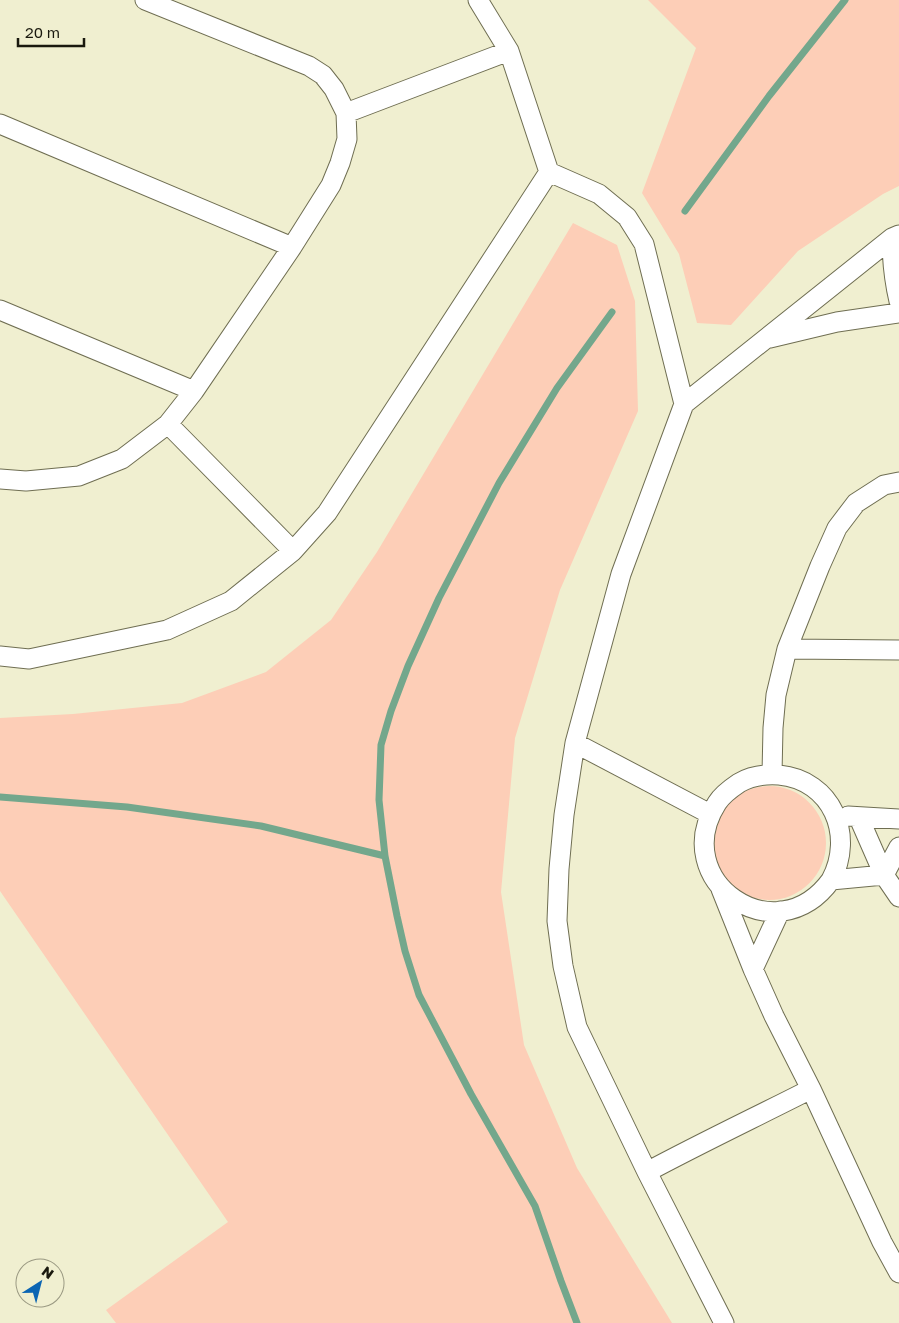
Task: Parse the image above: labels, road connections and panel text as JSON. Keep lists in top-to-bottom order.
{
  "scale_bar": "20 m",
  "north": "top right"
}
